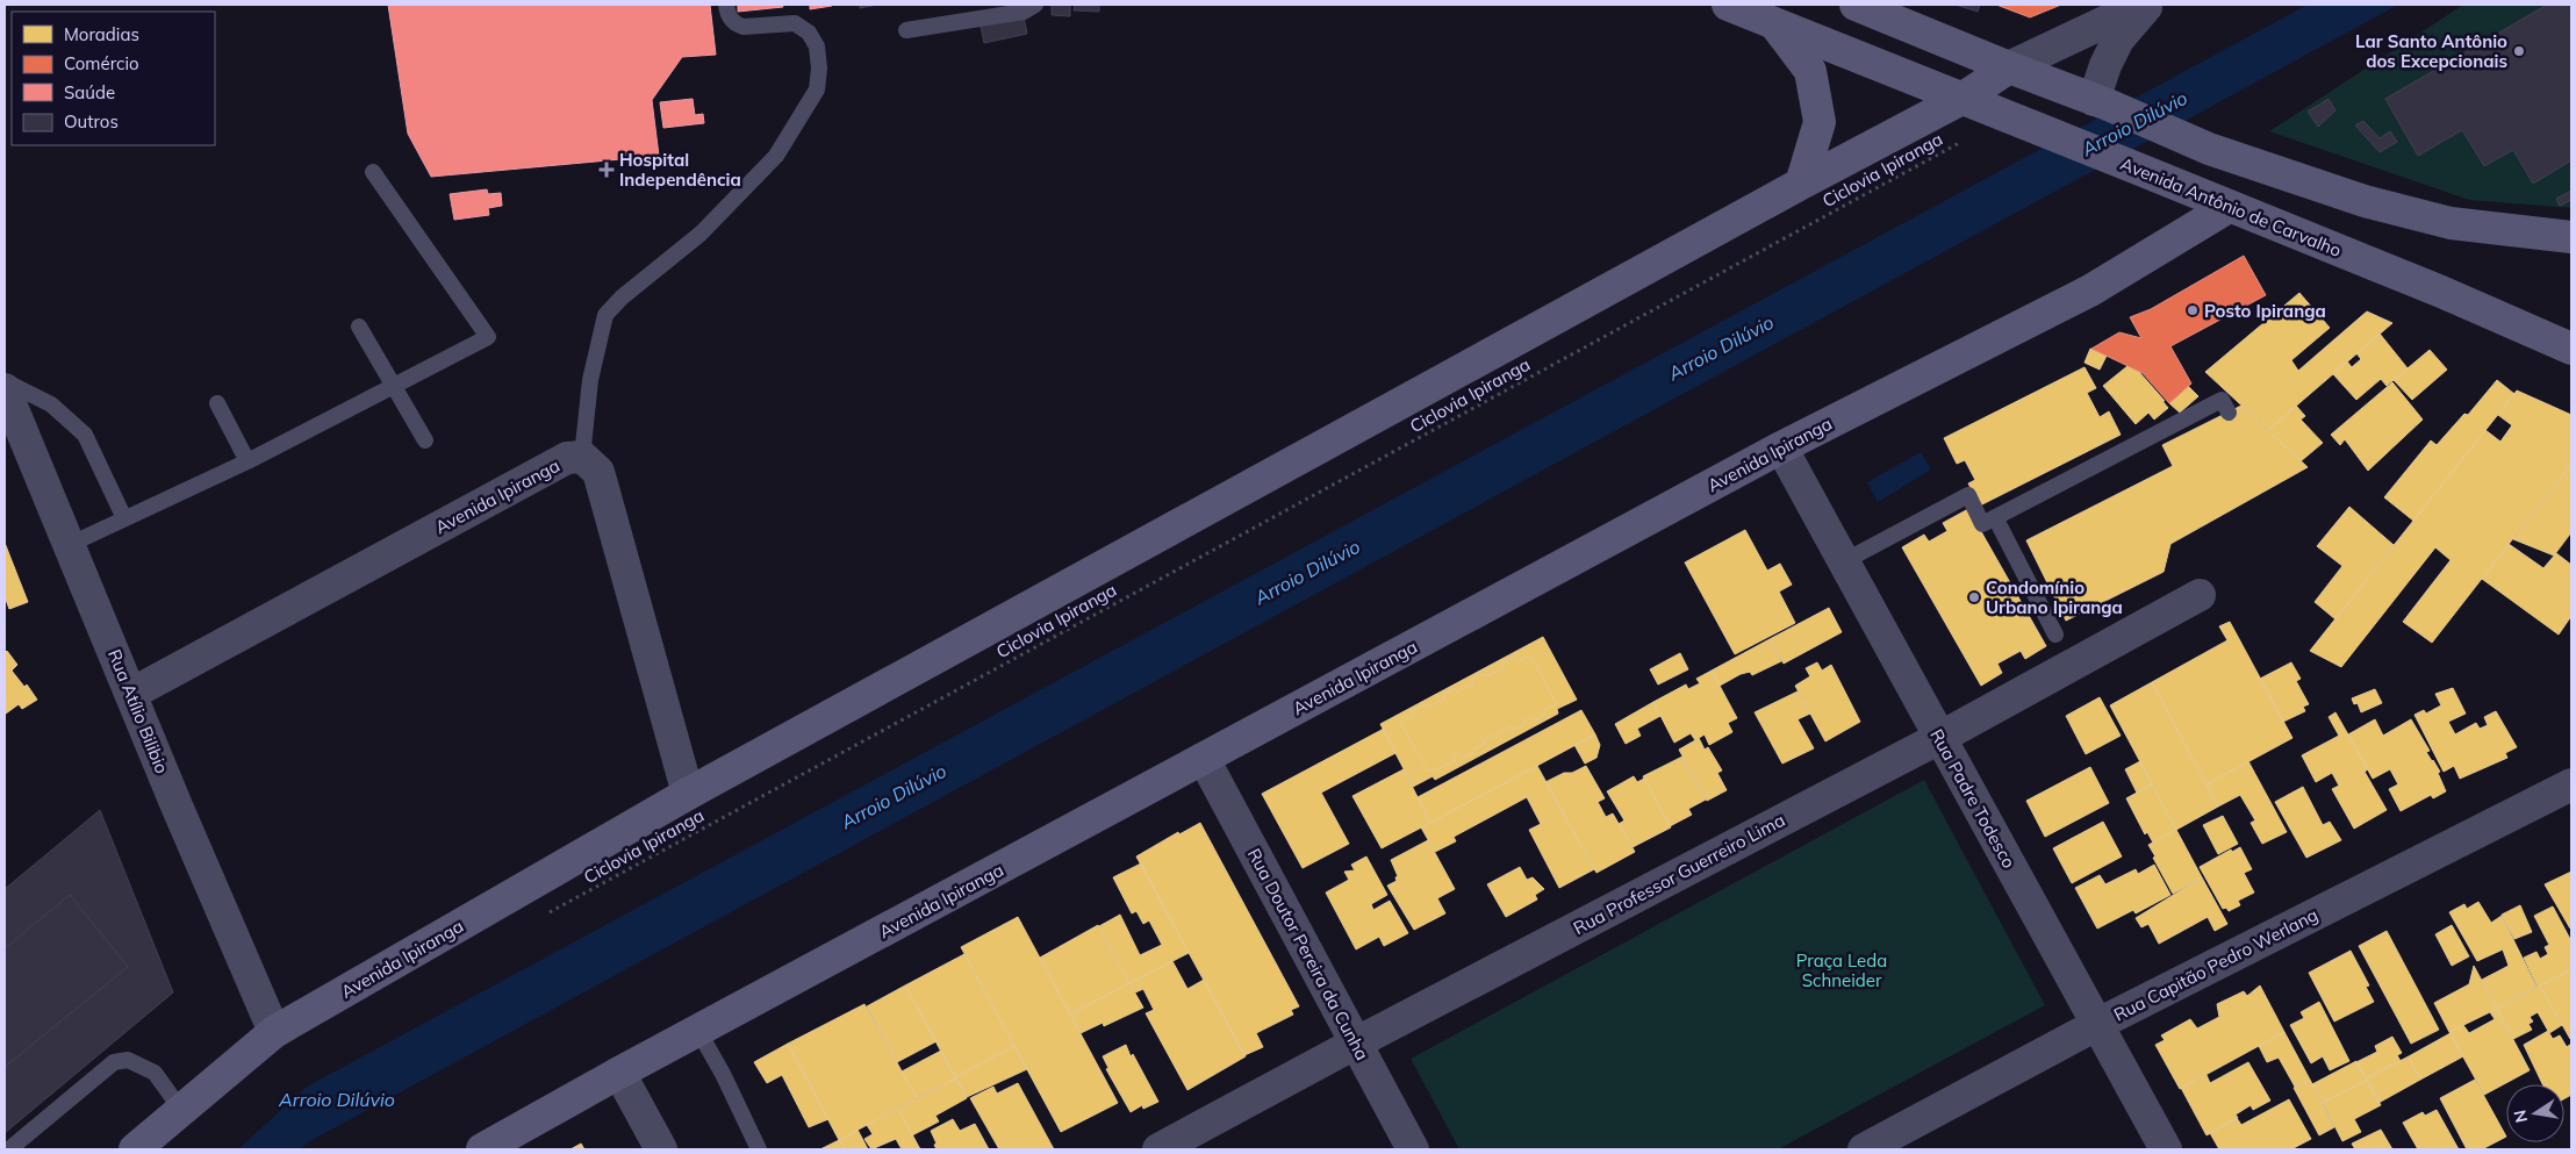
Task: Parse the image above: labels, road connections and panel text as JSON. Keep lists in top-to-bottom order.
{
  "streets": {
    "main road": ["Avenida Antônio de Carvalho", "Avenida Ipiranga"],
    "street": [
      "Rua Atílio Bilibio",
      "Rua Padre Todesco",
      "Rua Professor Guerreiro Lima",
      "Rua Doutor Pereira da Cunha",
      "Rua Capitão Pedro Werlang"
    ],
    "path": ["Ciclovia Ipiranga"]
  },
  "crossings": [
    ["Avenida Antônio de Carvalho", "Avenida Ipiranga"],
    ["Avenida Ipiranga", "Rua Atílio Bilibio"],
    ["Avenida Ipiranga", "Rua Padre Todesco"],
    ["Avenida Ipiranga", "Rua Doutor Pereira da Cunha"],
    ["Rua Padre Todesco", "Rua Professor Guerreiro Lima"],
    ["Rua Padre Todesco", "Rua Capitão Pedro Werlang"],
    ["Rua Professor Guerreiro Lima", "Rua Doutor Pereira da Cunha"]
  ],
  "water": ["Arroio Dilúvio"],
  "parks": ["Praça Leda Schneider"],
  "places": {
    "other": ["Lar Santo Antônio dos Excepcionais", "Posto Ipiranga", "Condomínio Urbano Ipiranga"],
    "health": ["Hospital Independência"]
  },
  "legend": [
    "Moradias",
    "Comércio",
    "Saúde",
    "Outros"
  ],
  "north": "left"
}
